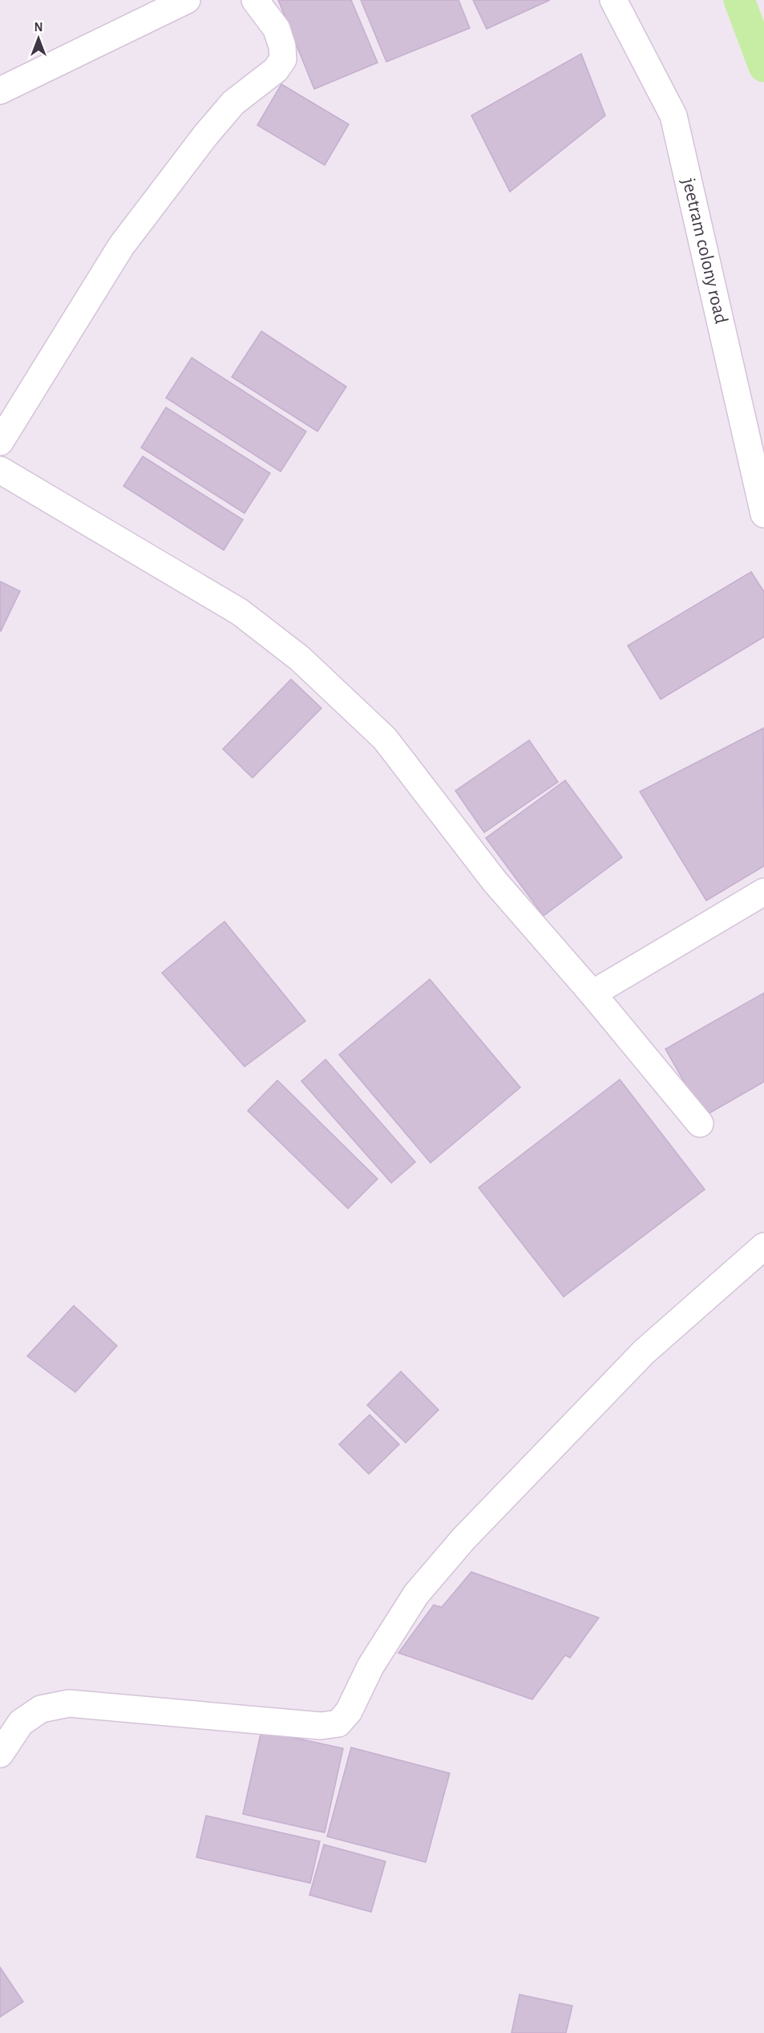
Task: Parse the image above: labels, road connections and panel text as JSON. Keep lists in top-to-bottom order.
{
  "streets": {
    "street": ["jeetram colony road"]
  },
  "north": "top"
}
